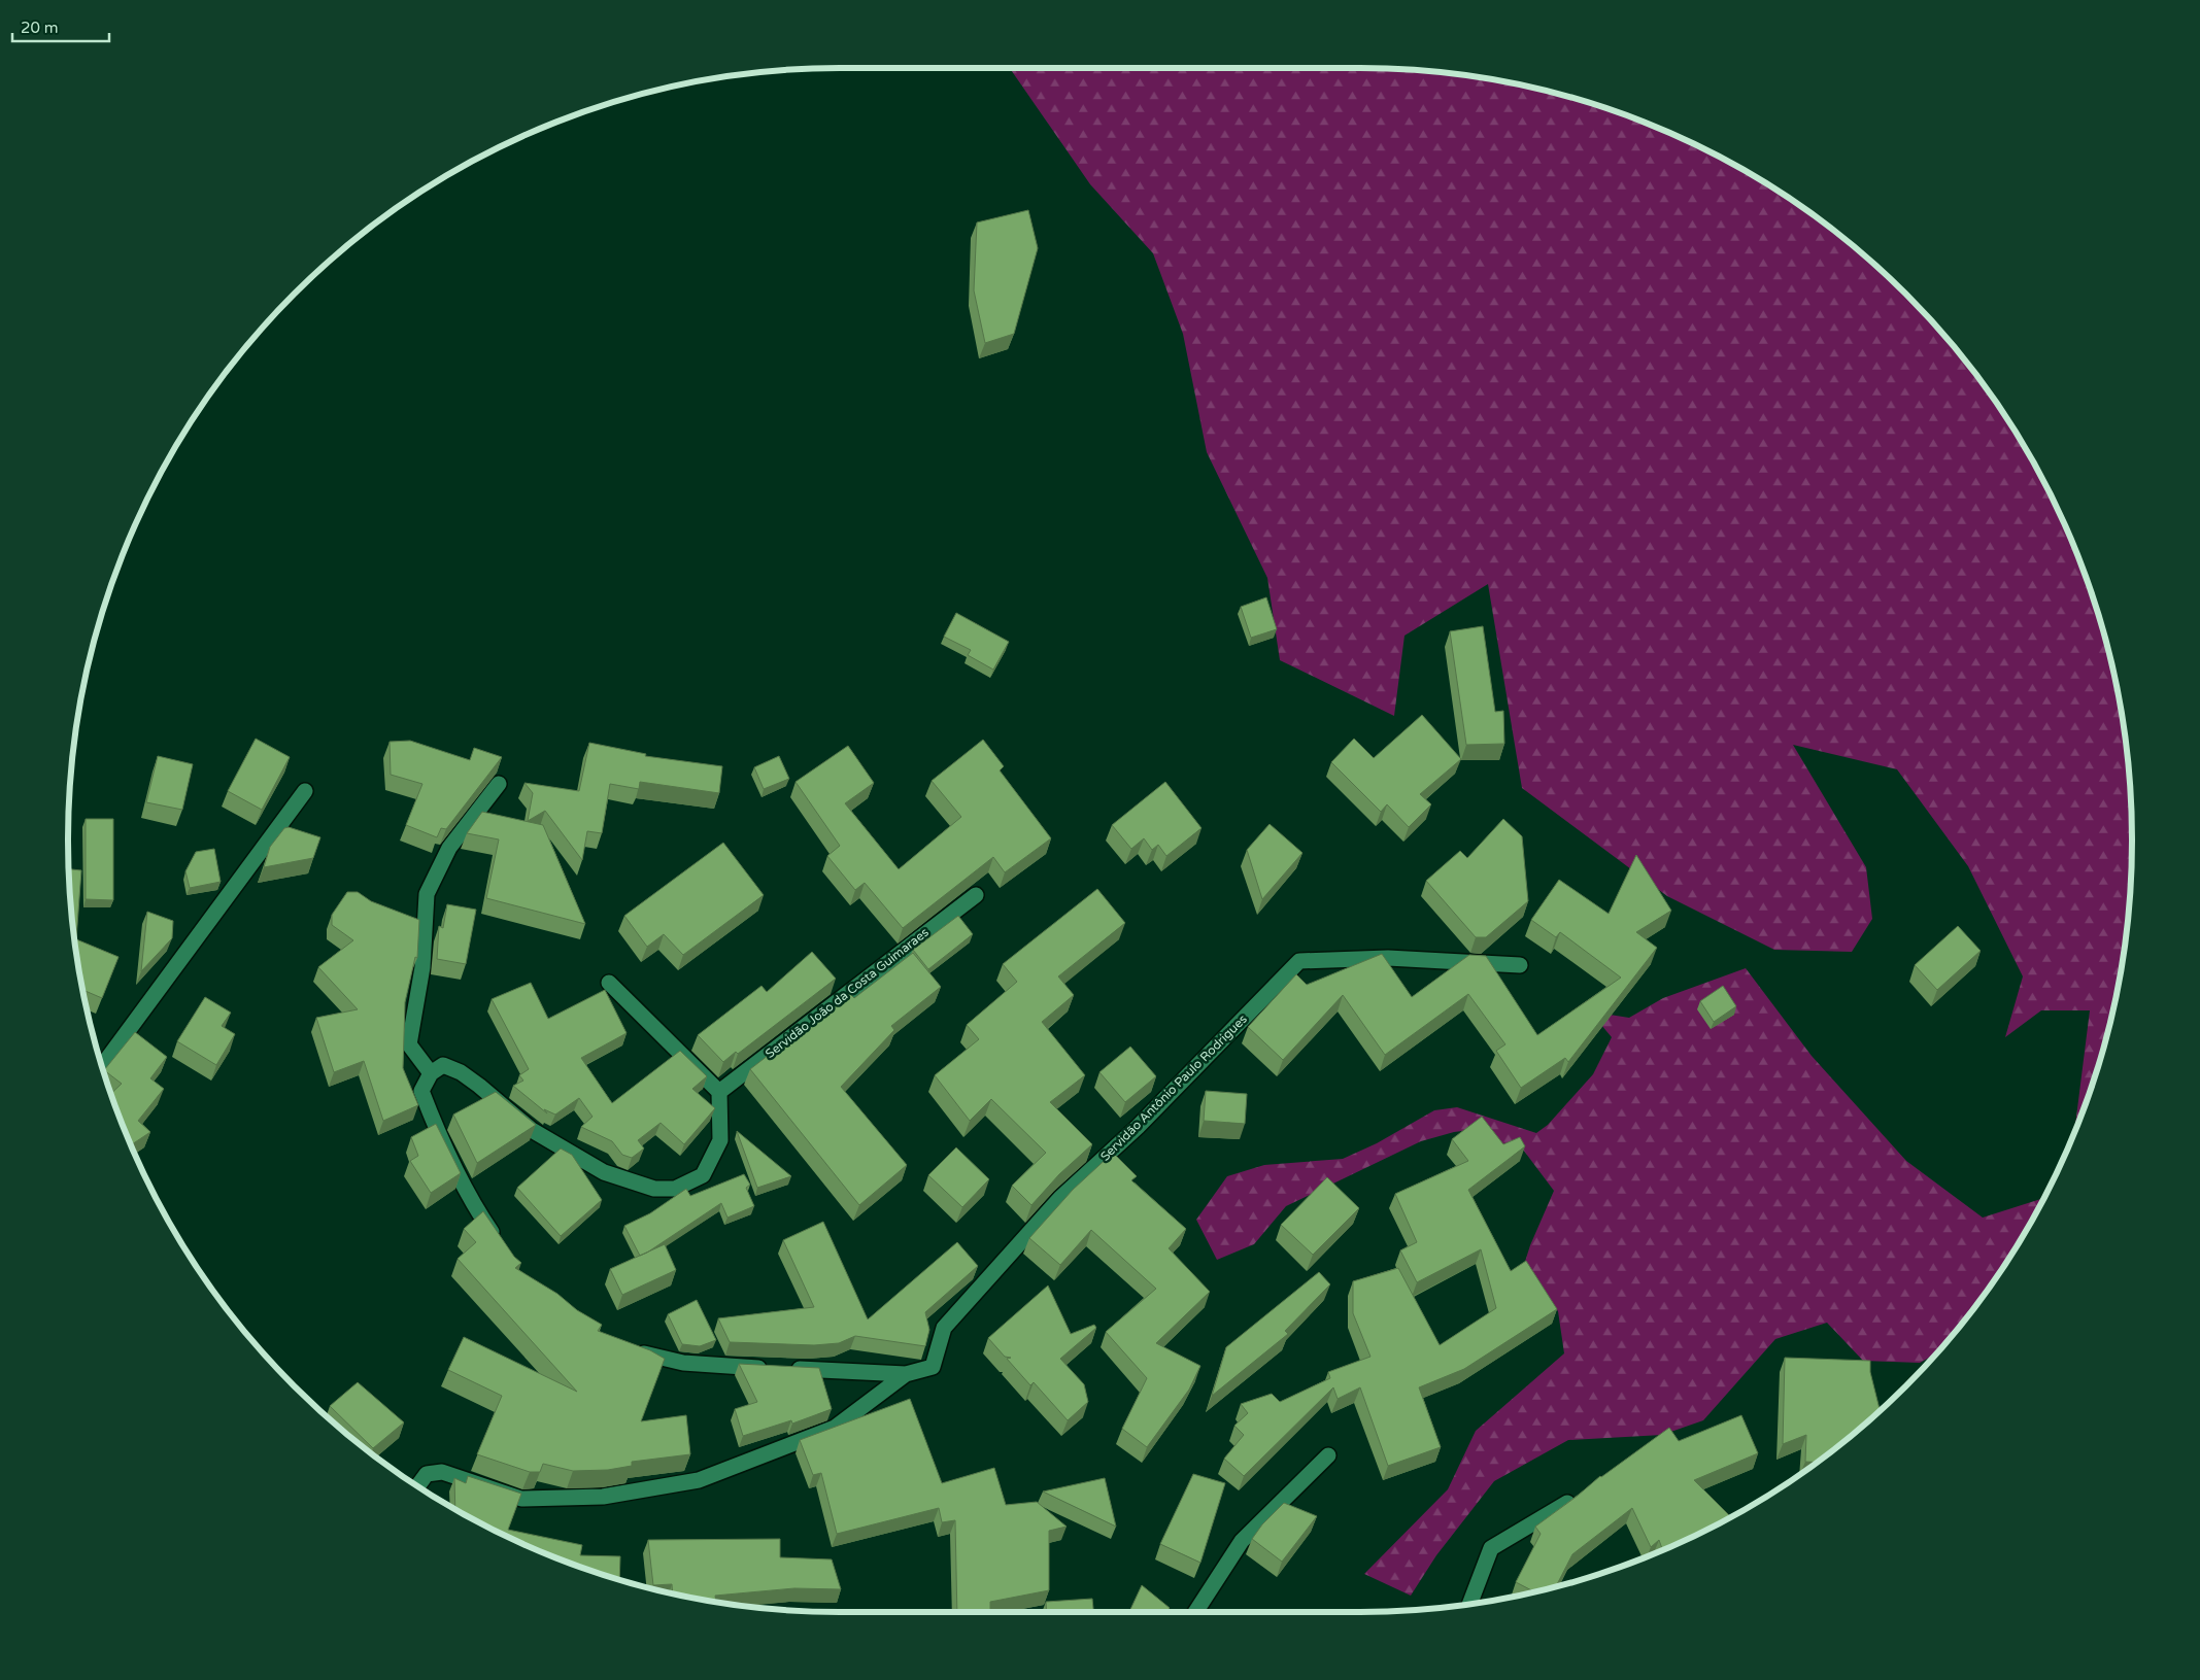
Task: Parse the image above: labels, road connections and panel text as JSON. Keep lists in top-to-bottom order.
{
  "streets": {
    "street": ["Servidão João da Costa Guimaraes", "Servidão Antônio Paulo Rodrigues"]
  },
  "scale_bar": "20 m"
}
